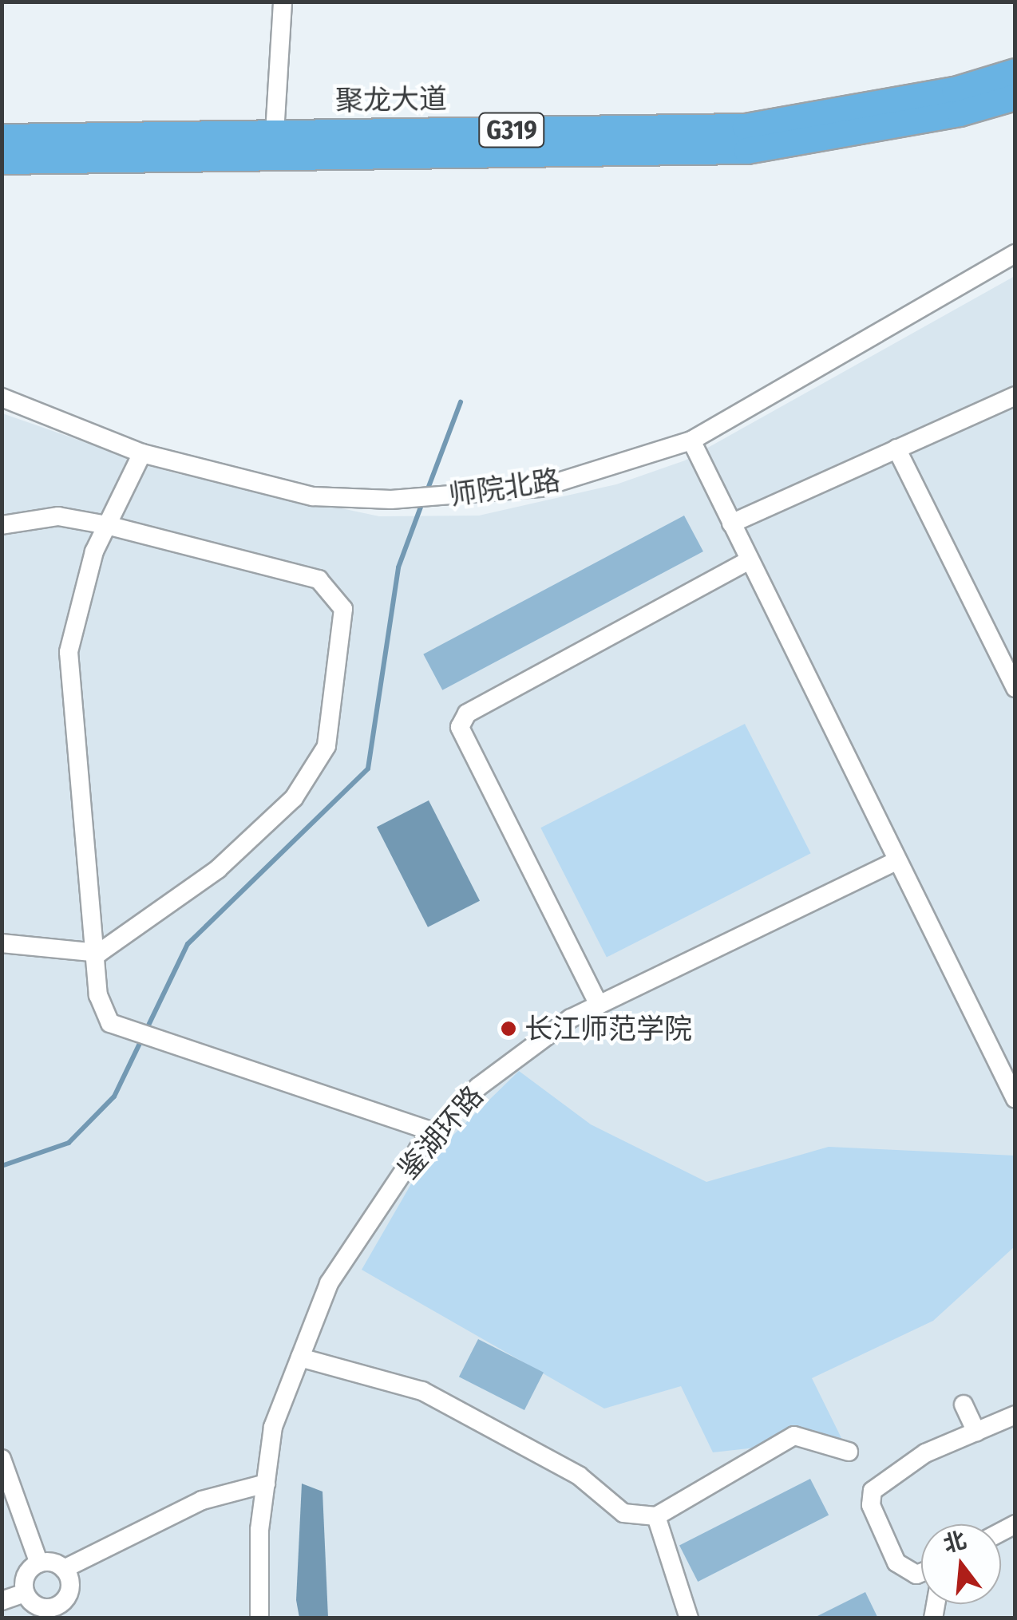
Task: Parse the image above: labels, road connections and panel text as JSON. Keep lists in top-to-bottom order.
{
  "streets": {
    "highway": ["聚龙大道", "G319"],
    "street": ["师院北路", "鉴湖环路"]
  },
  "places": ["长江师范学院"],
  "north": "top"
}
